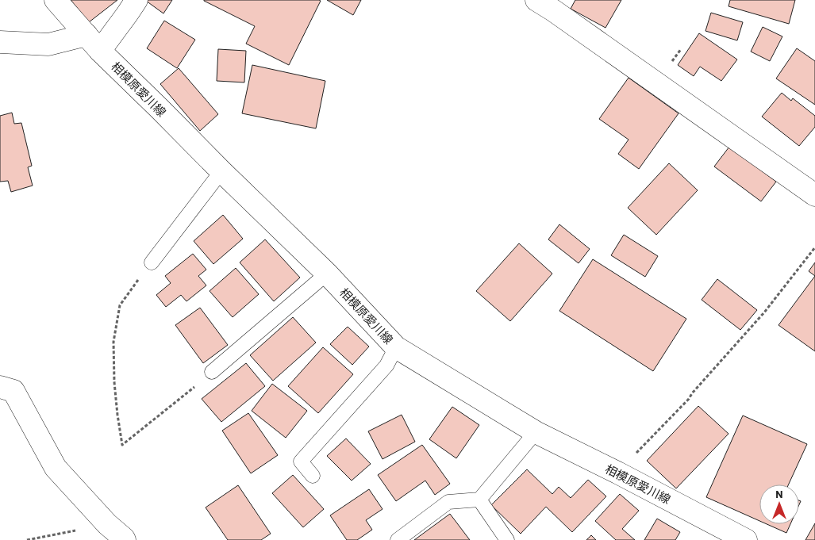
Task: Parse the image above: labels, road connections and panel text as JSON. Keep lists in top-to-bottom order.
{
  "streets": {
    "main road": ["相模原愛川線"]
  },
  "north": "top"
}
